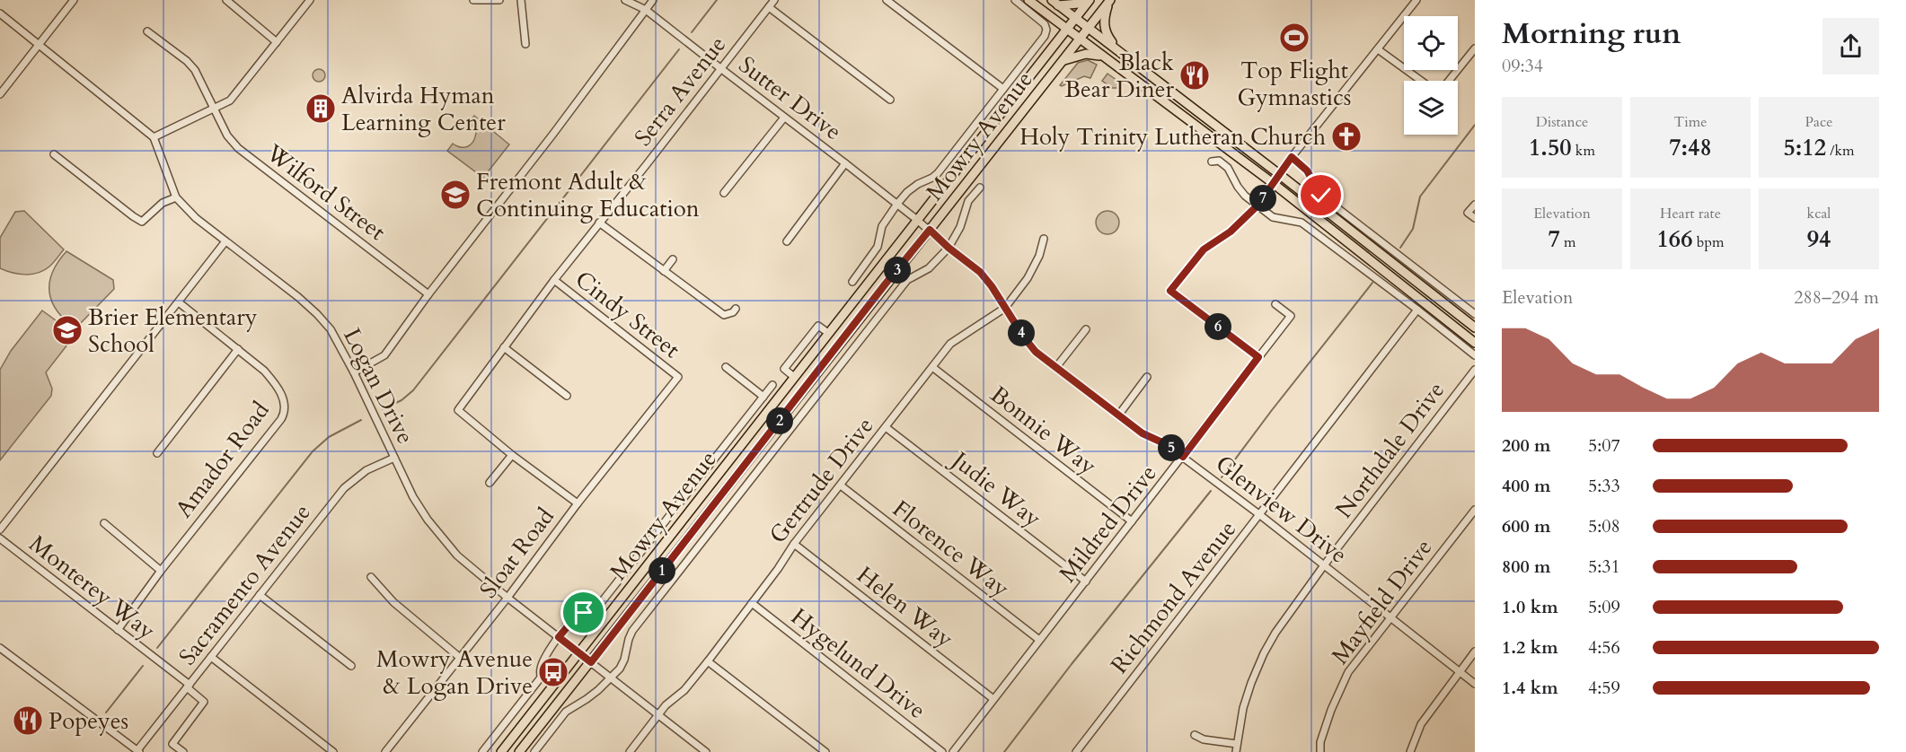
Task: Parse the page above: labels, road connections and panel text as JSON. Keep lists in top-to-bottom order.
{
  "streets": {
    "main road": ["Mowry Avenue"],
    "street": [
      "Serra Avenue",
      "Sutter Drive",
      "Wilford Street",
      "Cindy Street",
      "Logan Drive",
      "Bonnie Way",
      "Northdale Drive",
      "Amador Road",
      "Gertrude Drive",
      "Judie Way",
      "Glenview Drive",
      "Mildred Drive",
      "Florence Way",
      "Sloat Road",
      "Sacramento Avenue",
      "Monterey Way",
      "Richmond Avenue",
      "Mayfield Drive",
      "Helen Way",
      "Hygelund Drive"
    ]
  },
  "crossings": [
    ["Serra Avenue", "Sutter Drive"],
    ["Serra Avenue", "Cindy Street"],
    ["Sutter Drive", "Mowry Avenue"],
    ["Sutter Drive", "Glenview Drive"],
    ["Mowry Avenue", "Logan Drive"],
    ["Mowry Avenue", "Glenview Drive"],
    ["Cindy Street", "Sloat Road"],
    ["Logan Drive", "Gertrude Drive"],
    ["Logan Drive", "Sloat Road"],
    ["Logan Drive", "Sacramento Avenue"],
    ["Bonnie Way", "Gertrude Drive"],
    ["Bonnie Way", "Mildred Drive"],
    ["Northdale Drive", "Glenview Drive"],
    ["Amador Road", "Monterey Way"],
    ["Gertrude Drive", "Judie Way"],
    ["Gertrude Drive", "Glenview Drive"],
    ["Gertrude Drive", "Florence Way"],
    ["Gertrude Drive", "Helen Way"],
    ["Gertrude Drive", "Hygelund Drive"],
    ["Judie Way", "Mildred Drive"],
    ["Glenview Drive", "Mildred Drive"],
    ["Glenview Drive", "Richmond Avenue"],
    ["Glenview Drive", "Mayfield Drive"],
    ["Mildred Drive", "Florence Way"],
    ["Mildred Drive", "Helen Way"],
    ["Sacramento Avenue", "Monterey Way"]
  ],
  "places": {
    "sports": ["Top Flight Gymnastics"],
    "restaurant": ["Black Bear Diner", "Popeyes"],
    "building": ["Alvirda Hyman Learning Center"],
    "church": ["Holy Trinity Lutheran Church"],
    "school or university": ["Fremont Adult & Continuing Education", "Brier Elementary School"],
    "bus stop": ["Mowry Avenue & Logan Drive"]
  },
  "page": {
    "heading": ["Morning run", "09:34"],
    "stats": [
      ["Distance", "1.50 km"],
      ["Time", "7:48"],
      ["Pace", "5:12 /km"],
      ["Elevation", "7 m"],
      ["Heart rate", "166 bpm"],
      ["kcal", "94"]
    ],
    "pins": [
      "7",
      "3",
      "6",
      "4",
      "2",
      "5",
      "1"
    ],
    "chart": ["Elevation", "288–294 m"],
    "list": [
      {
        "name": "200 m",
        "note": "5:07"
      },
      {
        "name": "400 m",
        "note": "5:33"
      },
      {
        "name": "600 m",
        "note": "5:08"
      },
      {
        "name": "800 m",
        "note": "5:31"
      },
      {
        "name": "1.0 km",
        "note": "5:09"
      },
      {
        "name": "1.2 km",
        "note": "4:56"
      },
      {
        "name": "1.4 km",
        "note": "4:59"
      }
    ]
  }
}
